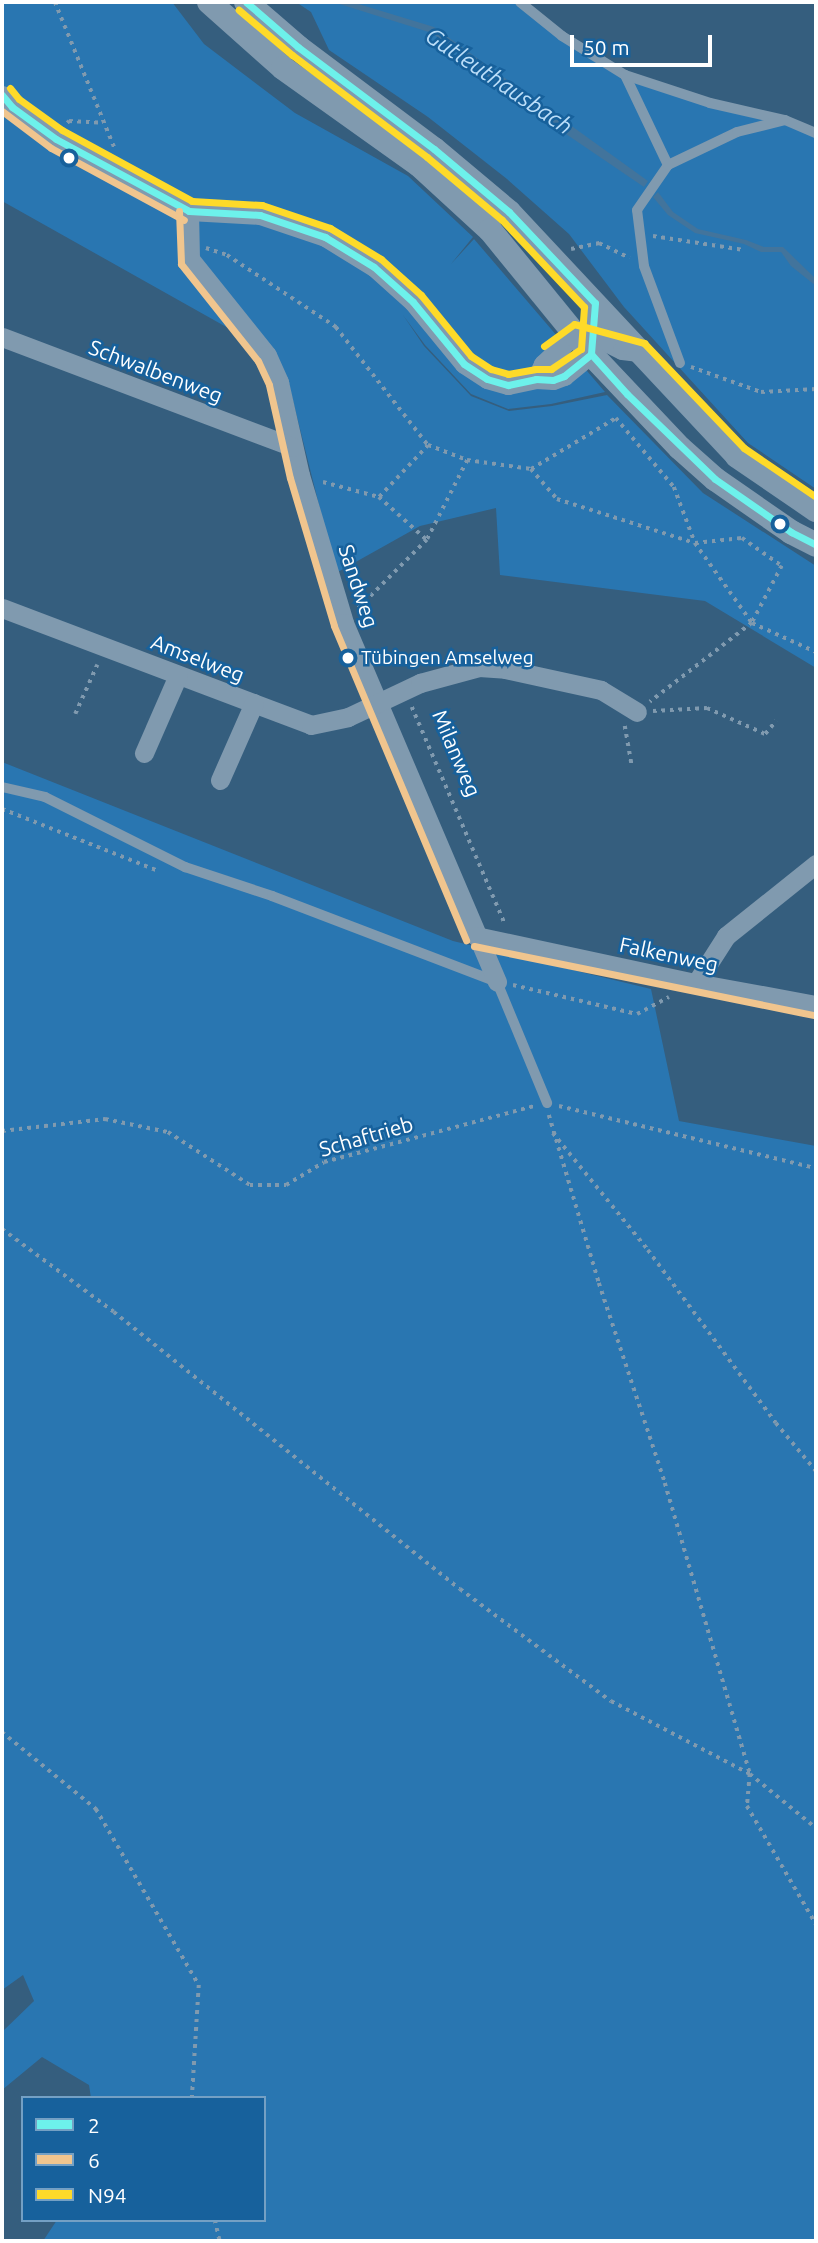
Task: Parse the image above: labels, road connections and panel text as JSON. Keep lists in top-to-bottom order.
{
  "streets": {
    "street": [
      "Schwalbenweg",
      "Sandweg",
      "Amselweg",
      "Falkenweg"
    ],
    "path": ["Milanweg", "Schaftrieb"]
  },
  "crossings": [
    ["Schwalbenweg", "Sandweg"],
    ["Sandweg", "Amselweg"],
    ["Sandweg", "Falkenweg"],
    ["Milanweg", "Falkenweg"]
  ],
  "water": ["Gutleuthausbach"],
  "places": ["Tübingen Amselweg"],
  "lines": ["transit line 2", "transit line N94", "transit line 6"],
  "legend": ["2", "6", "N94"],
  "scale_bar": "50 m"
}
